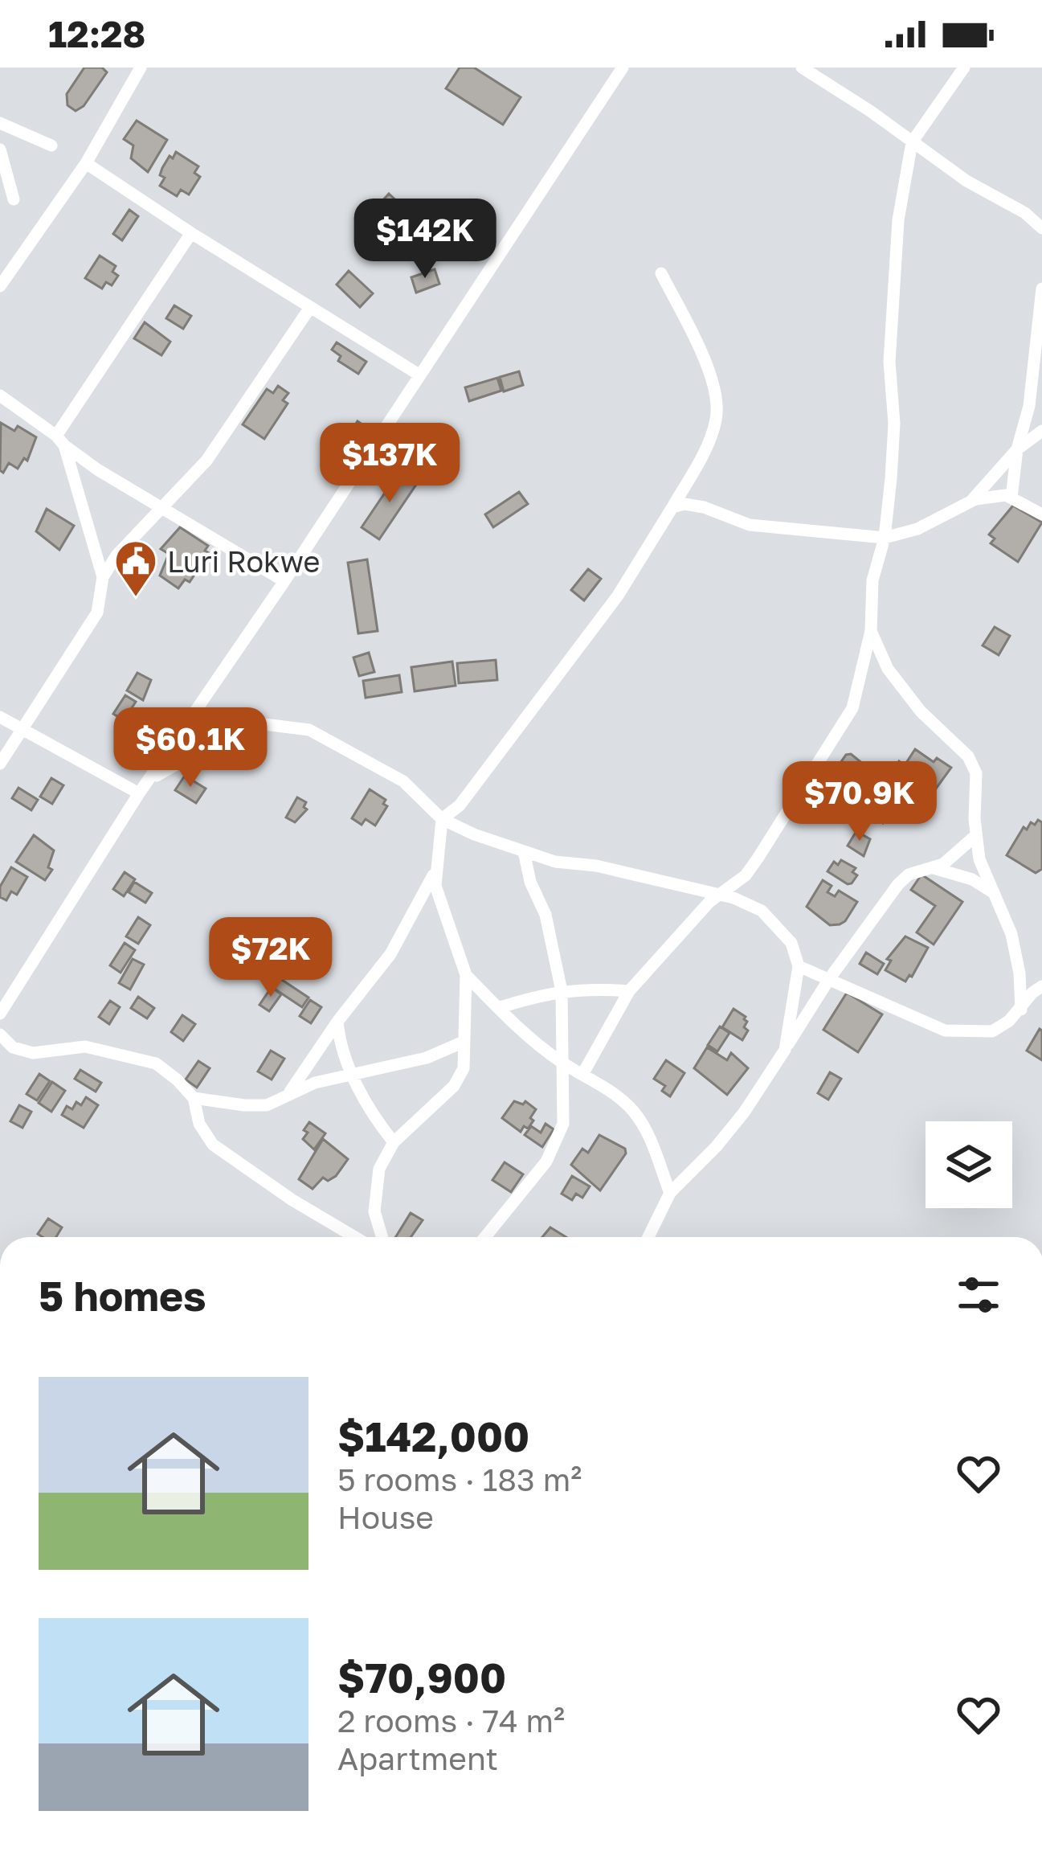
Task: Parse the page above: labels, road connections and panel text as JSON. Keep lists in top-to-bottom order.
{
  "places": {
    "public building": ["Luri Rokwe"]
  },
  "page": {
    "status": "12:28",
    "price": [
      "$142K",
      "$137K",
      "$60.1K",
      "$70.9K",
      "$72K"
    ],
    "heading": "5 homes",
    "list": [
      {
        "name": "$142,000",
        "note": "5 rooms · 183 m² · House"
      },
      {
        "name": "$70,900",
        "note": "2 rooms · 74 m² · Apartment"
      }
    ]
  }
}
